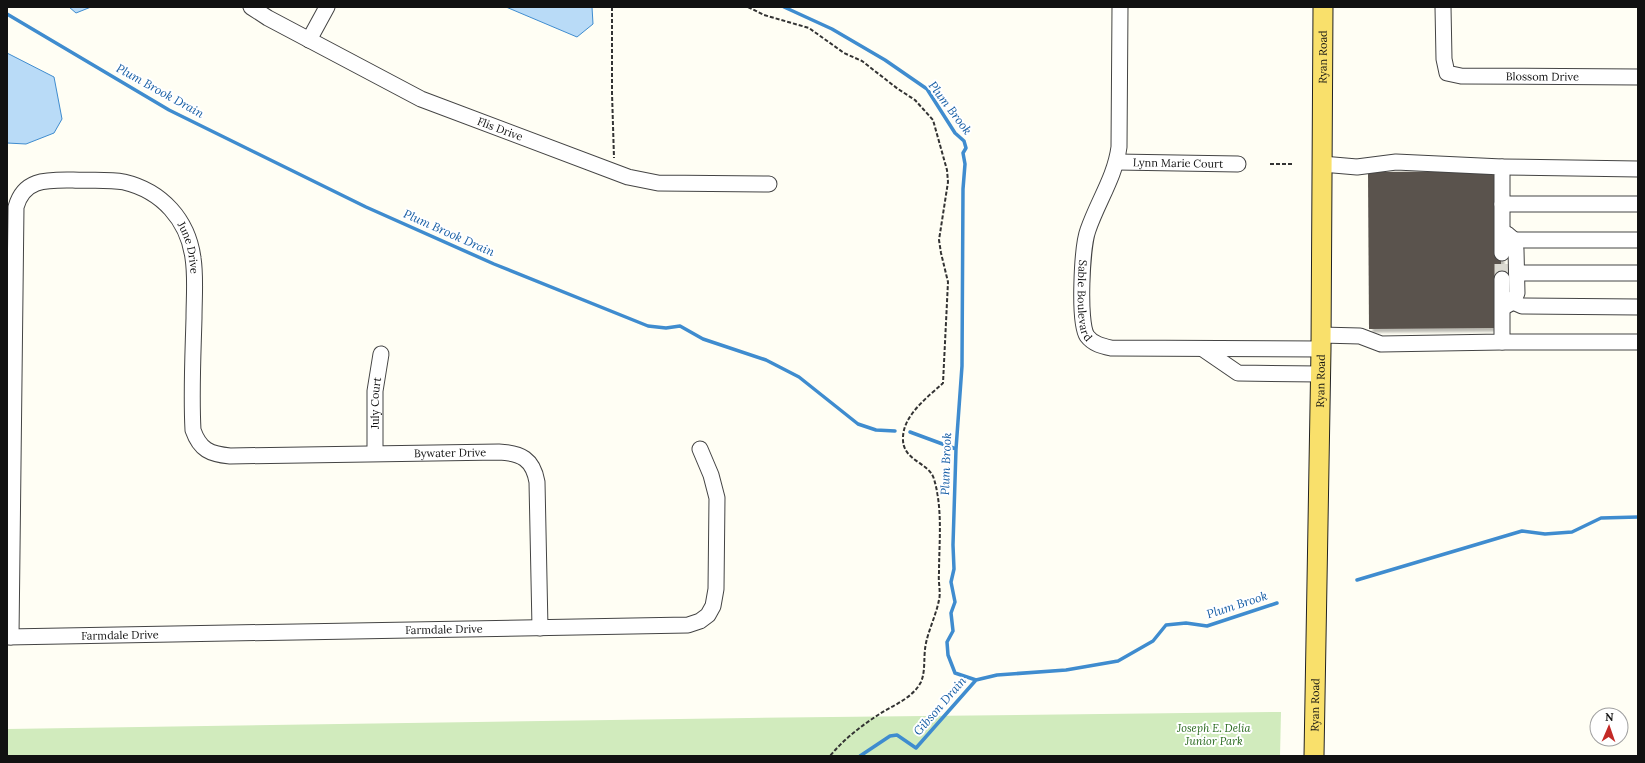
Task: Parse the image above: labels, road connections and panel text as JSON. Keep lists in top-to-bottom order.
{
  "streets": {
    "main road": ["Ryan Road"],
    "street": [
      "Blossom Drive",
      "Flis Drive",
      "Lynn Marie Court",
      "June Drive",
      "Sable Boulevard",
      "July Court",
      "Bywater Drive",
      "Farmdale Drive"
    ]
  },
  "crossings": [
    ["Ryan Road", "Sable Boulevard"],
    ["Lynn Marie Court", "Sable Boulevard"],
    ["June Drive", "Bywater Drive"],
    ["June Drive", "Farmdale Drive"],
    ["July Court", "Bywater Drive"],
    ["Bywater Drive", "Farmdale Drive"]
  ],
  "water": ["Plum Brook Drain", "Plum Brook", "Gibson Drain"],
  "parks": ["Joseph E. Delia Junior Park"],
  "north": "top"
}
